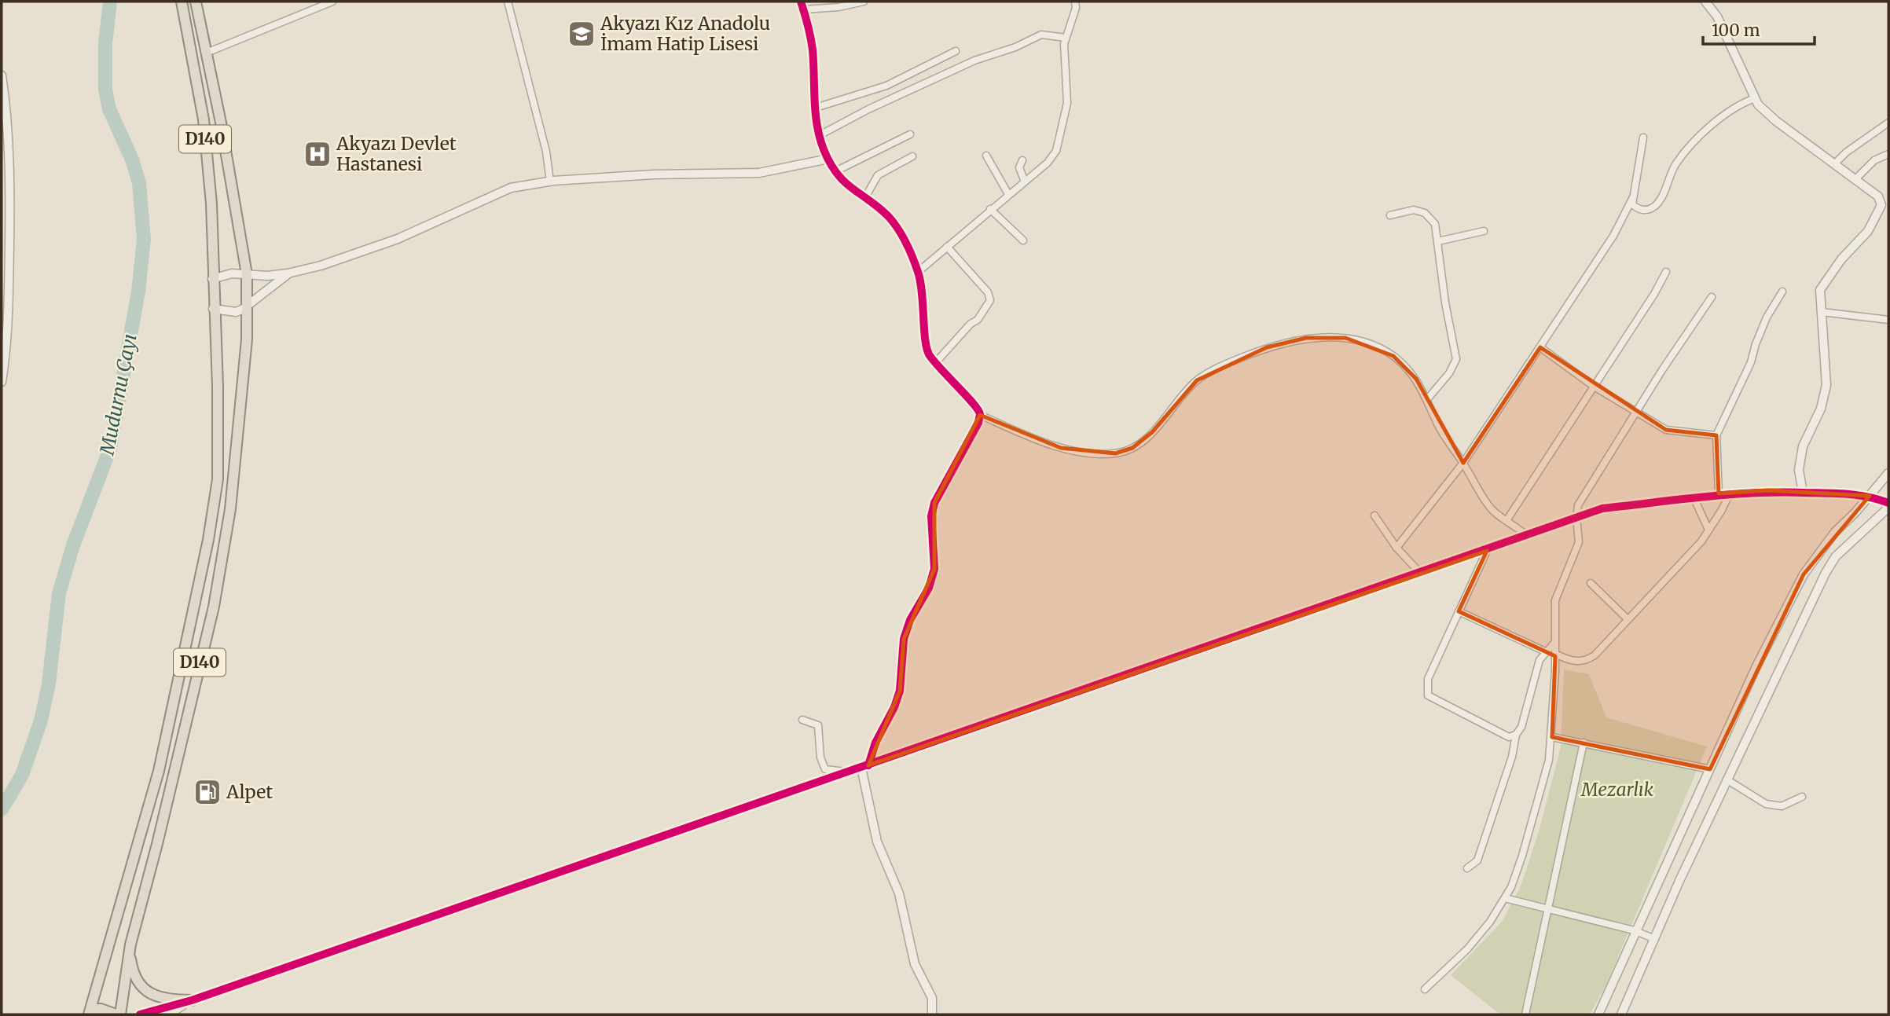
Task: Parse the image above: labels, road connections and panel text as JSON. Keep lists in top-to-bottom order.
{
  "streets": {
    "highway": ["D140"]
  },
  "water": ["Mudurnu Çayı"],
  "parks": ["Mezarlık"],
  "places": {
    "school or university": ["Akyazı Kız Anadolu İmam Hatip Lisesi"],
    "hospital": ["Akyazı Devlet Hastanesi"],
    "fuel station": ["Alpet"]
  },
  "scale_bar": "100 m"
}
